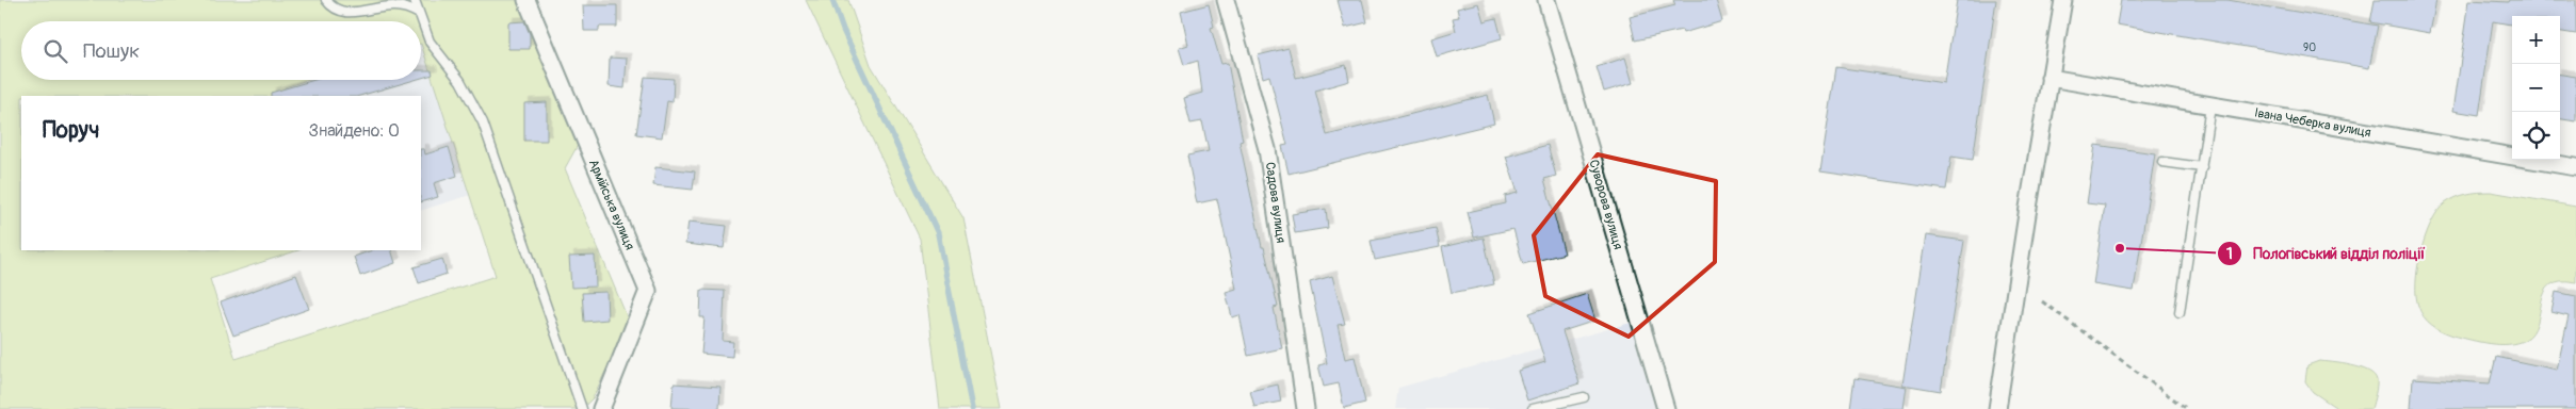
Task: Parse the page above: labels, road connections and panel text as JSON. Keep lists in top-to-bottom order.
{
  "streets": {
    "street": [
      "Івана Чеберка вулиця",
      "Садова вулиця",
      "Армійська вулиця",
      "Суворова вулиця"
    ]
  },
  "places": ["Пологівський відділ поліції"],
  "house_numbers": ["90"],
  "page": {
    "map_buttons": ["+", "−"],
    "search": "Пошук",
    "heading": ["Поруч", "Знайдено: 0"]
  }
}
